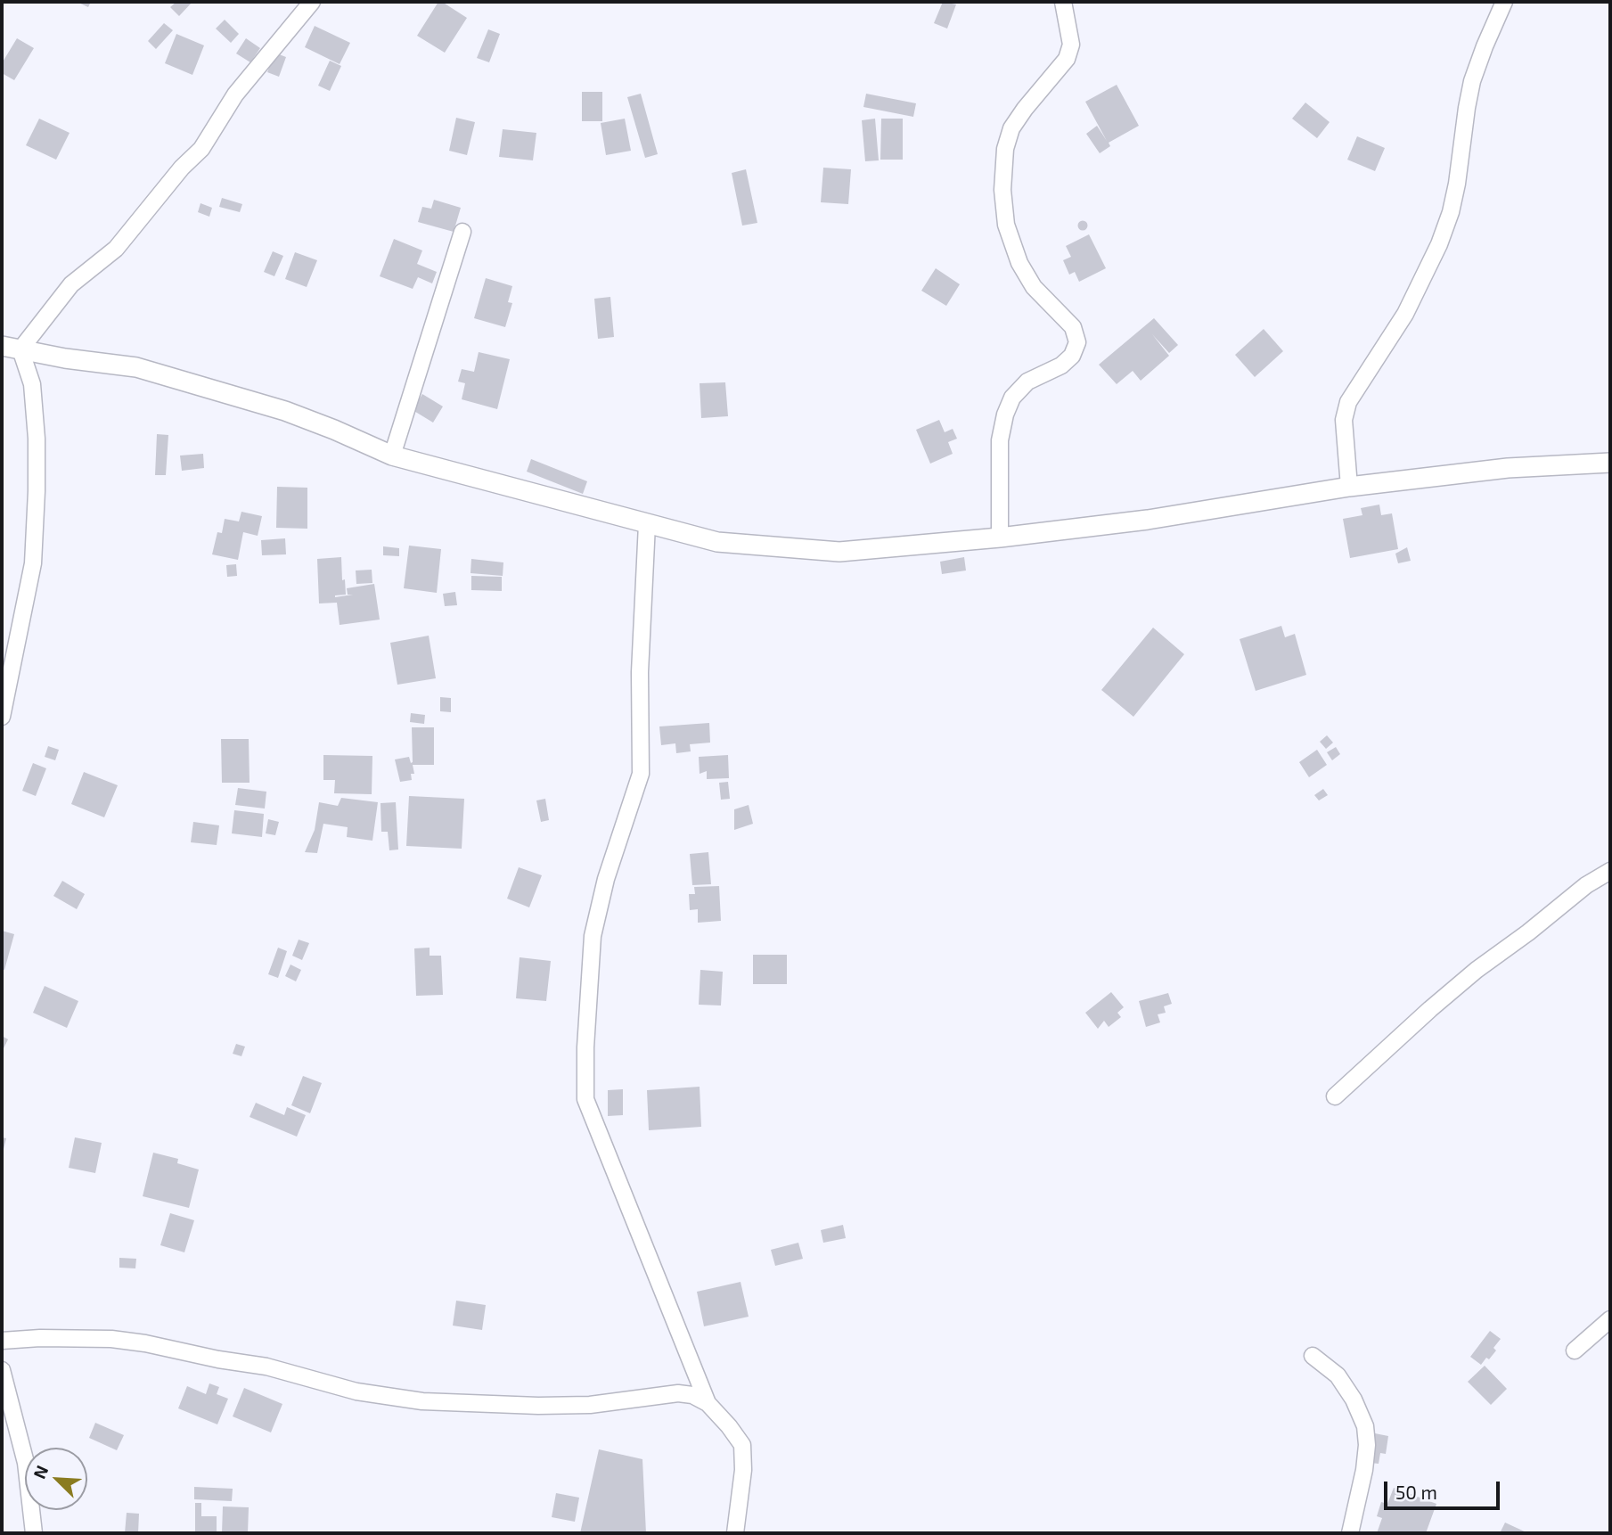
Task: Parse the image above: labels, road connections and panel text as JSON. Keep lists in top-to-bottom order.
{
  "scale_bar": "50 m",
  "north": "top left"
}
